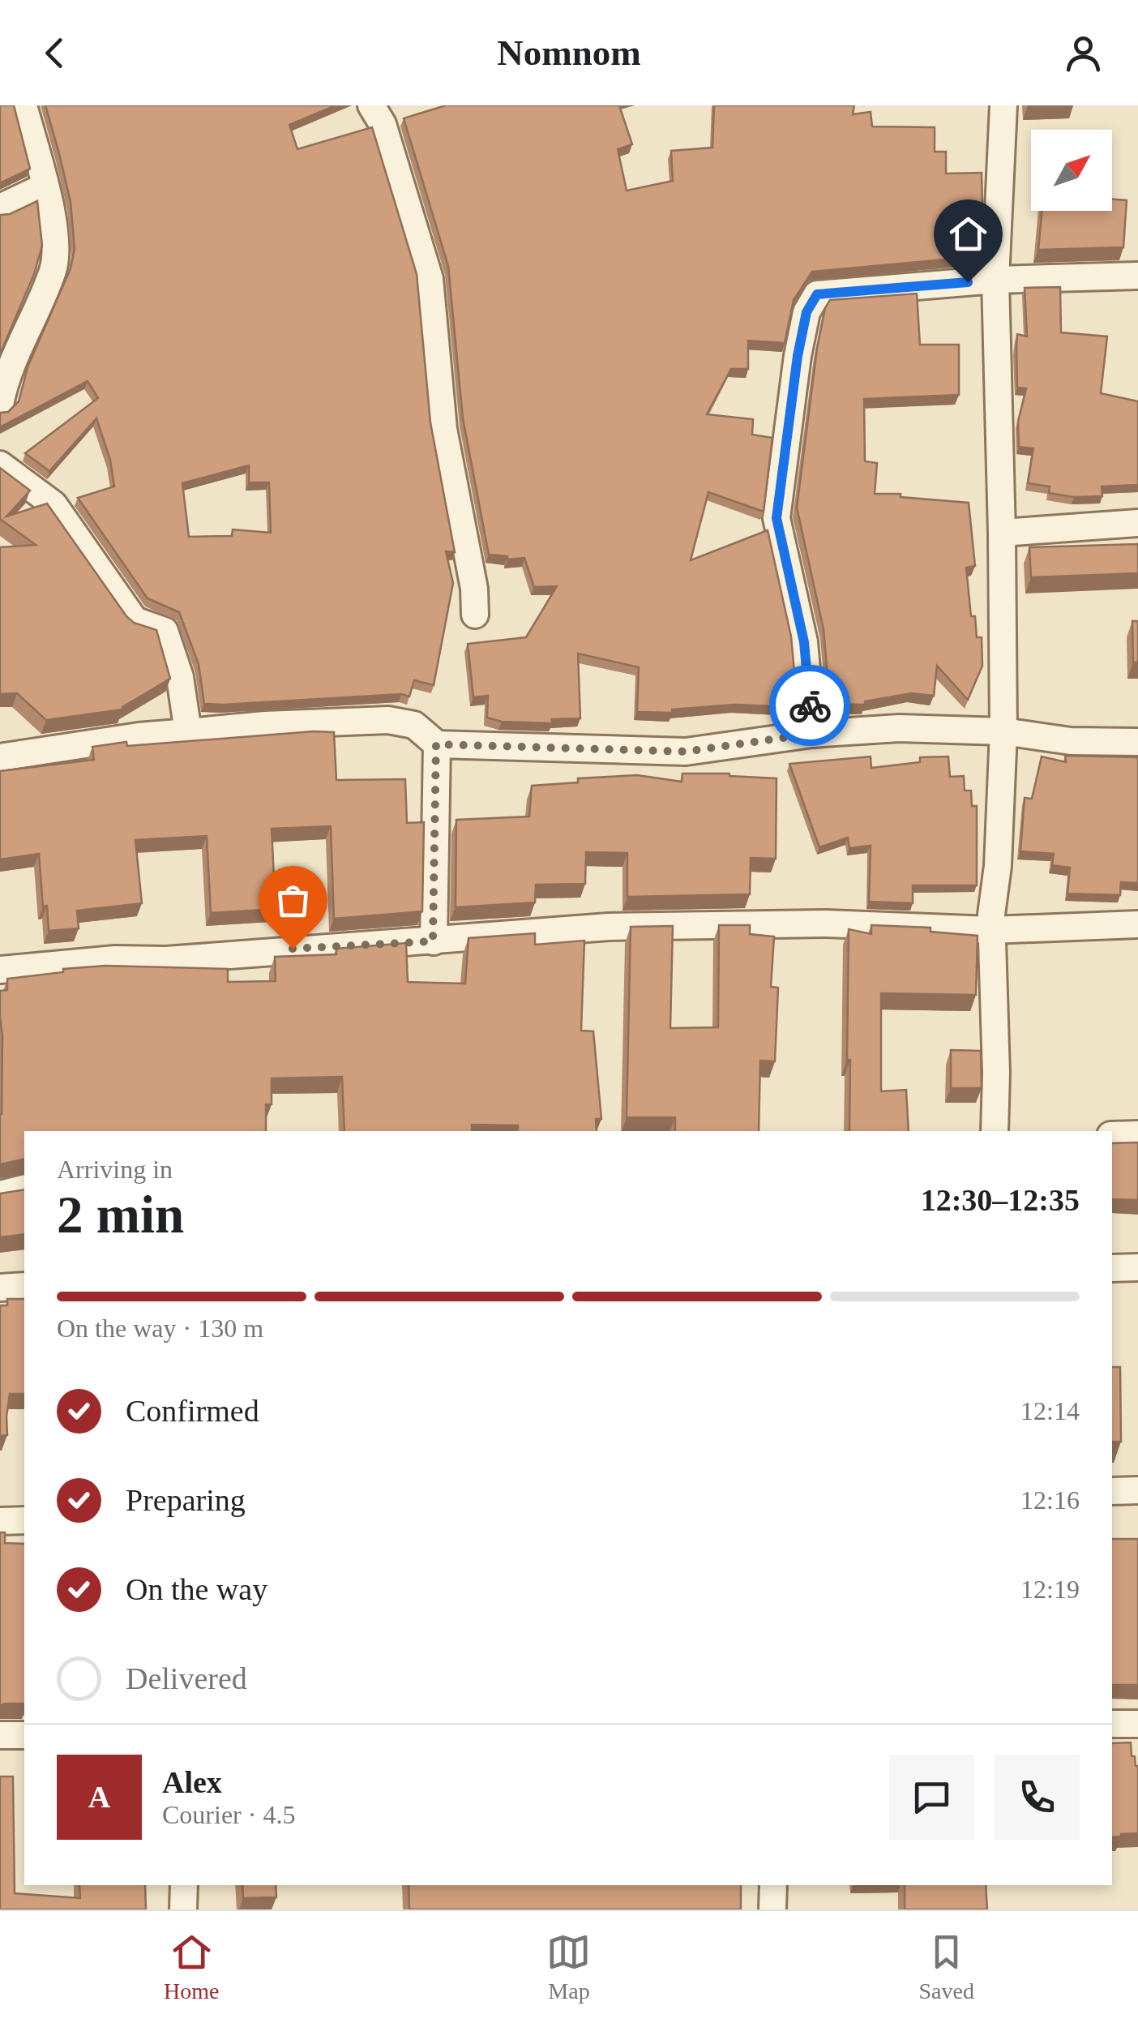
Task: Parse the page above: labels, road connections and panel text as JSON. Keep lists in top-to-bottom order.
{
  "north": "top right",
  "page": {
    "header": "Nomnom",
    "heading": ["2 min", "Arriving in", "12:30–12:35"],
    "panel": ["Alex", "Courier · 4.5"],
    "bar": "On the way · 130 m",
    "list": [
      ["Confirmed", "12:14"],
      ["Preparing", "12:16"],
      ["On the way", "12:19"],
      "Delivered"
    ],
    "round": "A",
    "tabs": ["Home", "Map", "Saved"]
  }
}
